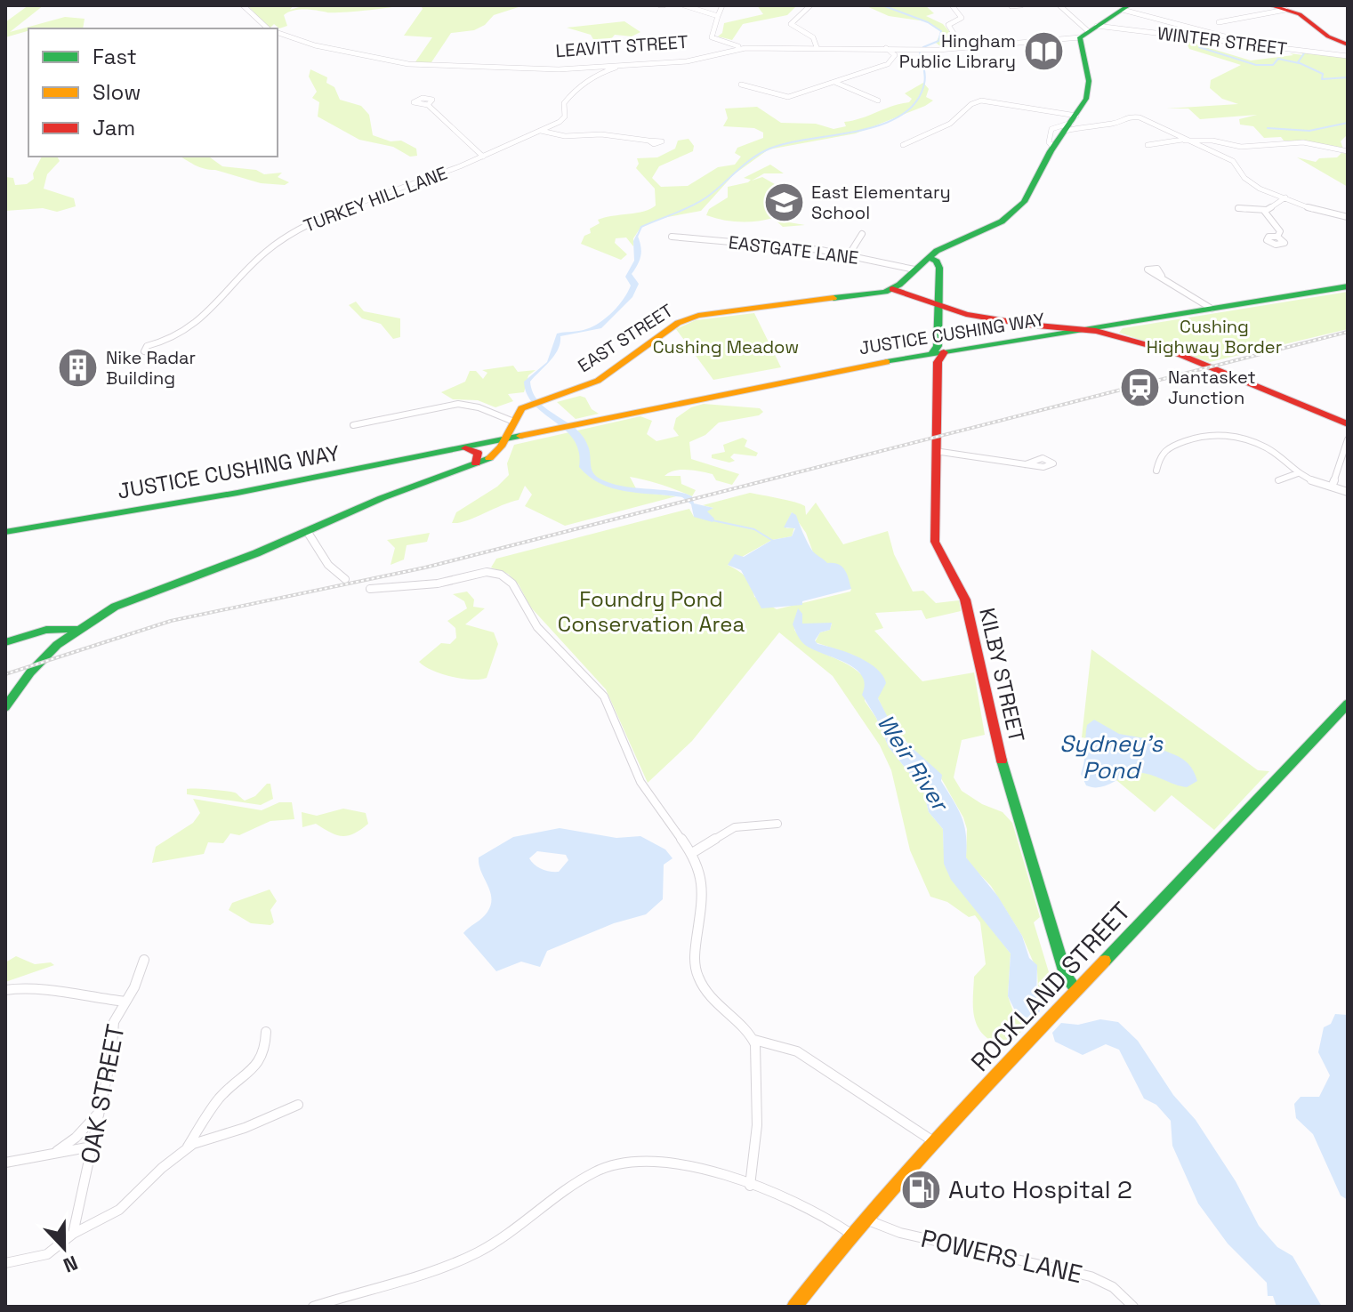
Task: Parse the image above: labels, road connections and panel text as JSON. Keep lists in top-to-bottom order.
{
  "streets": {
    "main road": [
      "JUSTICE CUSHING WAY",
      "EAST STREET",
      "KILBY STREET",
      "ROCKLAND STREET"
    ],
    "street": [
      "WINTER STREET",
      "LEAVITT STREET",
      "TURKEY HILL LANE",
      "EASTGATE LANE",
      "OAK STREET",
      "POWERS LANE"
    ]
  },
  "crossings": [
    ["WINTER STREET", "LEAVITT STREET"],
    ["WINTER STREET", "EAST STREET"],
    ["LEAVITT STREET", "TURKEY HILL LANE"],
    ["LEAVITT STREET", "EAST STREET"],
    ["EASTGATE LANE", "EAST STREET"],
    ["JUSTICE CUSHING WAY", "EAST STREET"],
    ["JUSTICE CUSHING WAY", "KILBY STREET"],
    ["EAST STREET", "KILBY STREET"],
    ["KILBY STREET", "ROCKLAND STREET"],
    ["ROCKLAND STREET", "POWERS LANE"]
  ],
  "water": ["Sydney's Pond", "Weir River"],
  "parks": ["Cushing Highway Border", "Cushing Meadow", "Foundry Pond Conservation Area"],
  "places": {
    "library": ["Hingham Public Library"],
    "school or university": ["East Elementary School"],
    "building": ["Nike Radar Building"],
    "station": ["Nantasket Junction"],
    "fuel station": ["Auto Hospital 2"]
  },
  "legend": ["Fast", "Slow", "Jam"],
  "north": "bottom"
}
